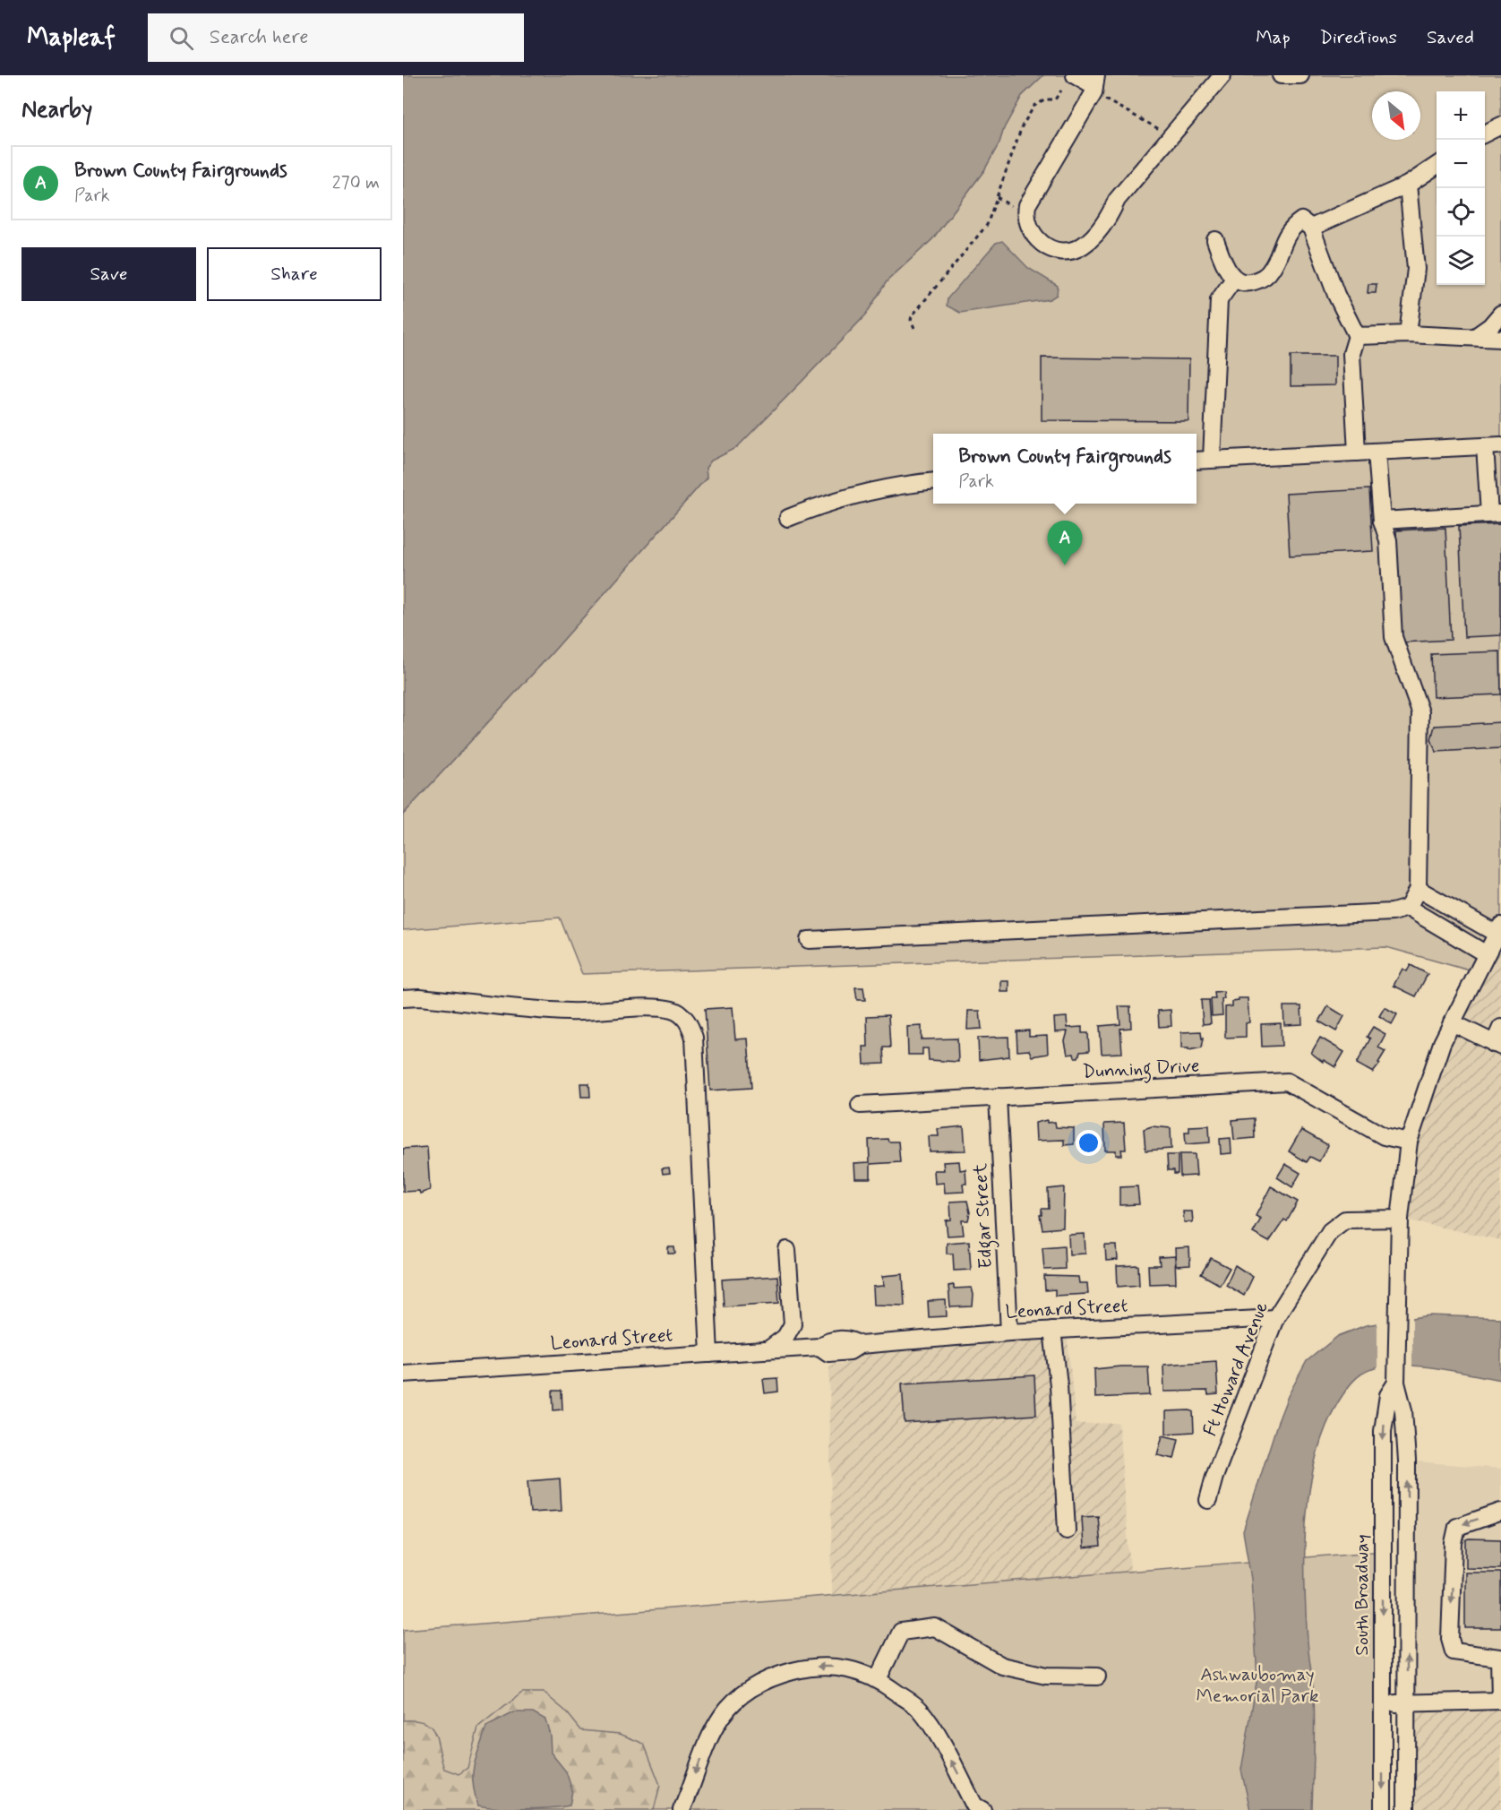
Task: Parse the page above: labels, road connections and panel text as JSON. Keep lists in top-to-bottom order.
{
  "streets": {
    "street": [
      "Dunning Drive",
      "Edgar Street",
      "Leonard Street",
      "Ft Howard Avenue",
      "South Broadway"
    ]
  },
  "crossings": [
    ["Dunning Drive", "Edgar Street"],
    ["Edgar Street", "Leonard Street"],
    ["Leonard Street", "Ft Howard Avenue"],
    ["Ft Howard Avenue", "South Broadway"]
  ],
  "parks": ["Ashwaubomay Memorial Park"],
  "north": "bottom right",
  "page": {
    "header": "Mapleaf",
    "search": "Search here",
    "nav": ["Map", "Directions", "Saved"],
    "heading": "Nearby",
    "map_buttons": ["+", "−"],
    "list": [
      {
        "mark": "A",
        "name": "Brown County Fairgrounds",
        "note": "Park",
        "value": "270 m"
      }
    ],
    "buttons": ["Save", "Share"],
    "popup": ["Brown County Fairgrounds", "Park"],
    "pins": "A"
  }
}
